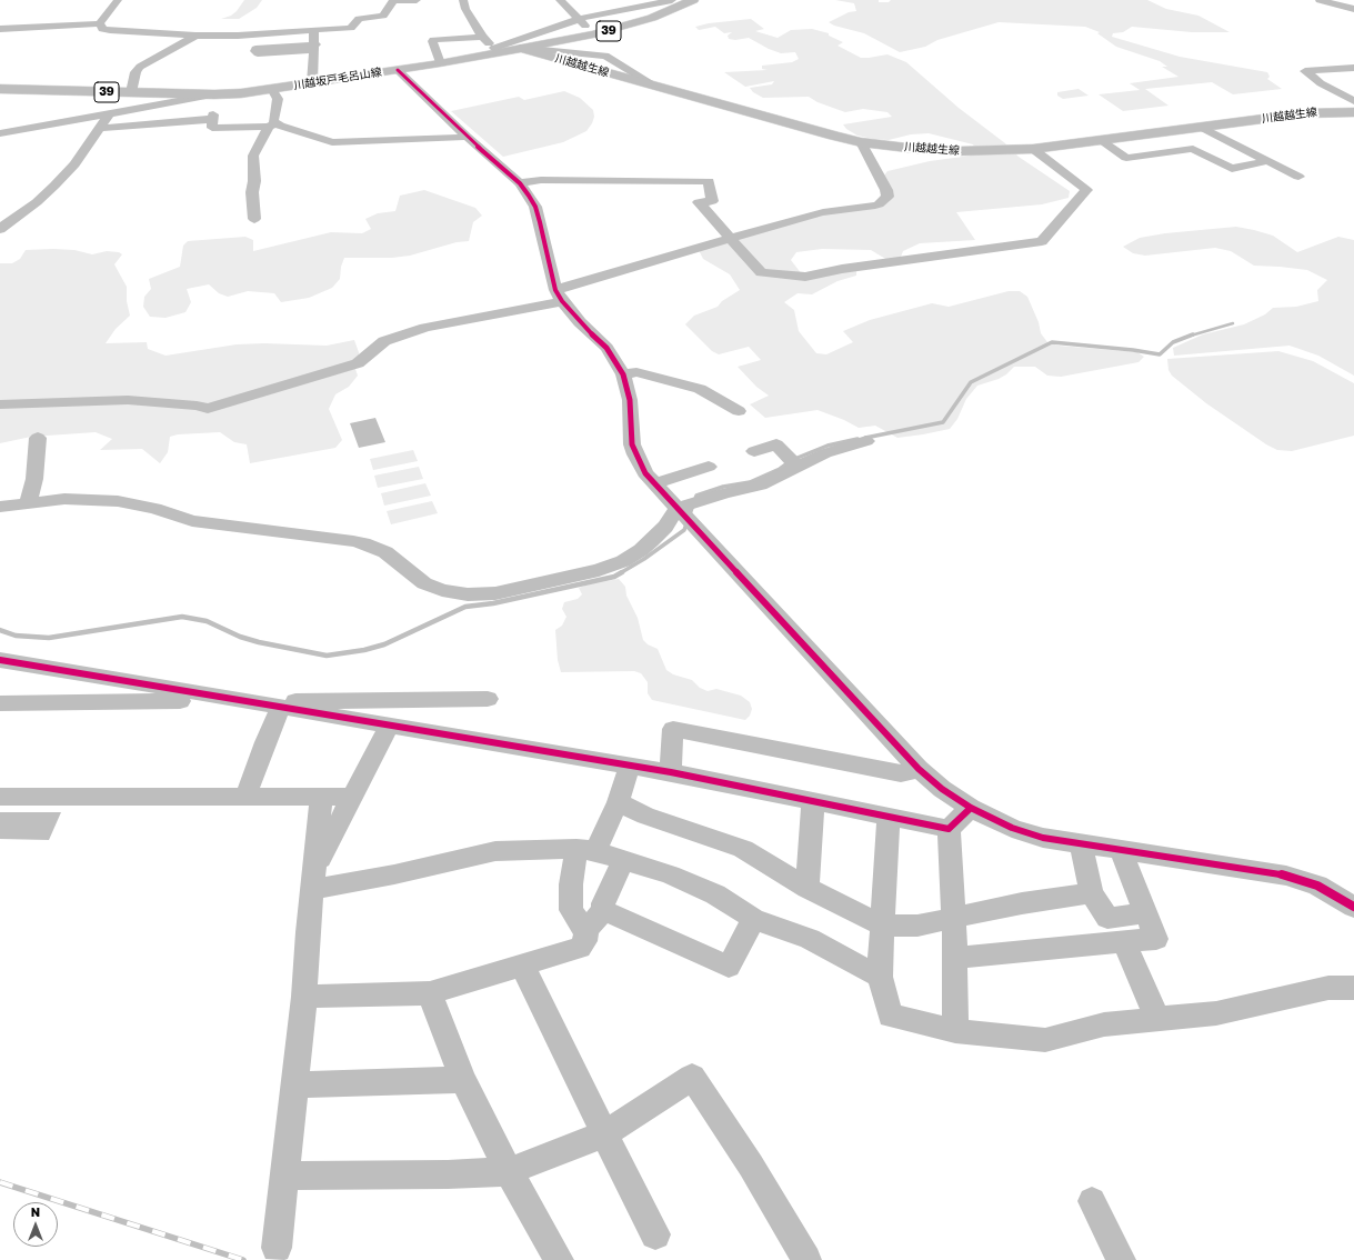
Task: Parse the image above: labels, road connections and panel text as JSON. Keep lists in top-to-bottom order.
{
  "streets": {
    "main road": ["39", "川越越生線", "川越坂戸毛呂山線"]
  },
  "crossings": [
    ["川越越生線", "川越坂戸毛呂山線"]
  ],
  "north": "top"
}
